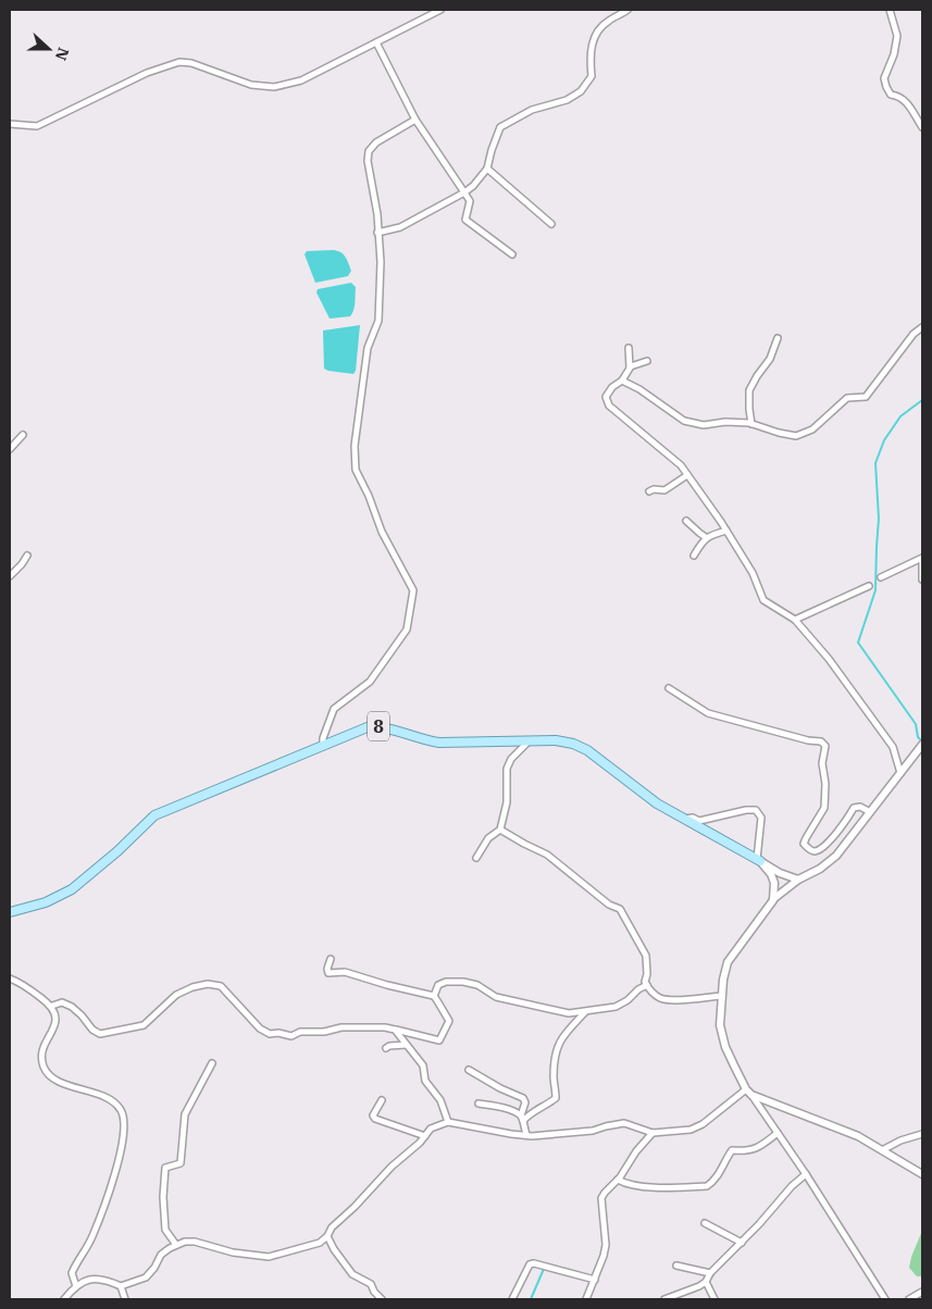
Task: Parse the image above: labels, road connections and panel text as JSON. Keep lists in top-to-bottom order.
{
  "streets": {
    "main road": ["8"]
  },
  "north": "right"
}
